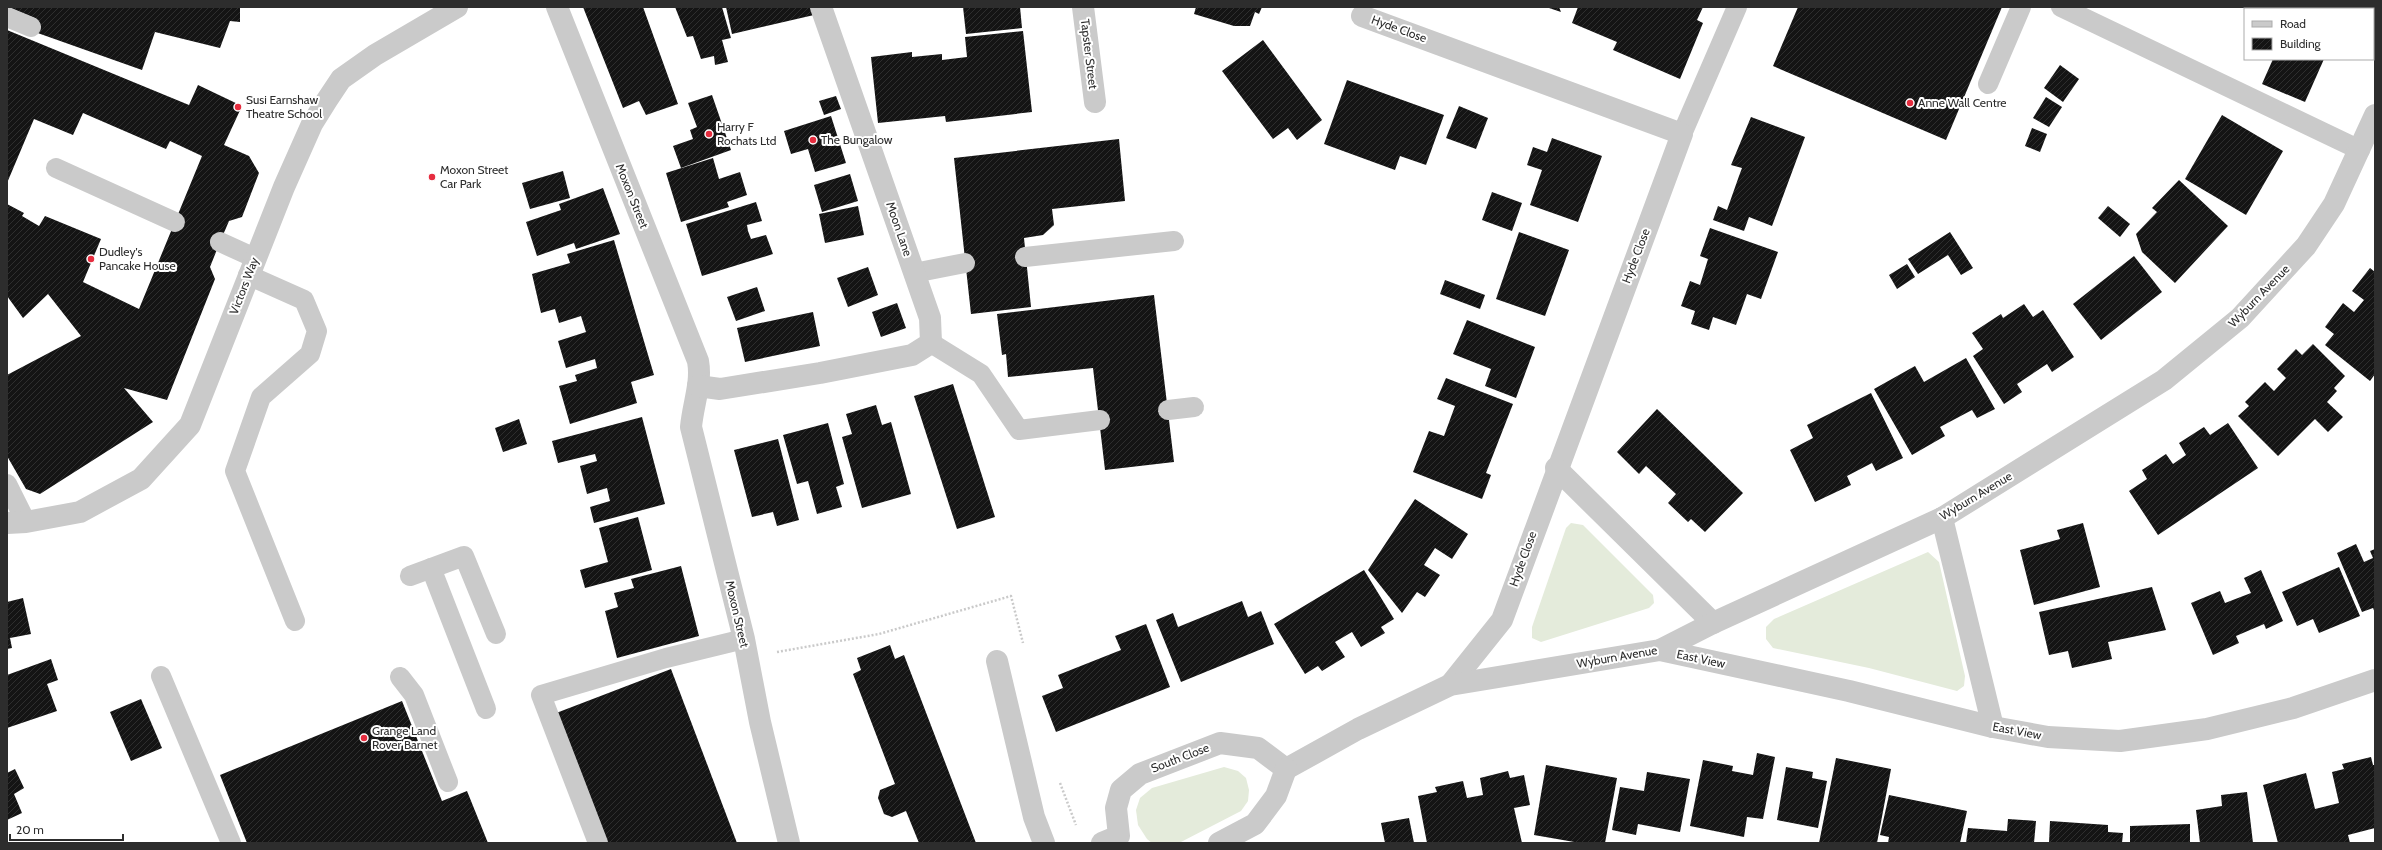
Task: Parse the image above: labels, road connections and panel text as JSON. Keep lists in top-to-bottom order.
{
  "streets": {
    "street": [
      "Hyde Close",
      "Tapster Street",
      "Moxon Street",
      "Moon Lane",
      "Victors Way",
      "Wyburn Avenue",
      "East View",
      "South Close"
    ]
  },
  "crossings": [
    ["Hyde Close", "Wyburn Avenue"],
    ["Wyburn Avenue", "East View"]
  ],
  "places": [
    "Anne Wall Centre",
    "Susi Earnshaw Theatre School",
    "Harry F Rochats Ltd",
    "The Bungalow",
    "Moxon Street Car Park",
    "Dudley's Pancake House",
    "Grange Land Rover Barnet"
  ],
  "legend": ["Road", "Building"],
  "scale_bar": "20 m"
}
